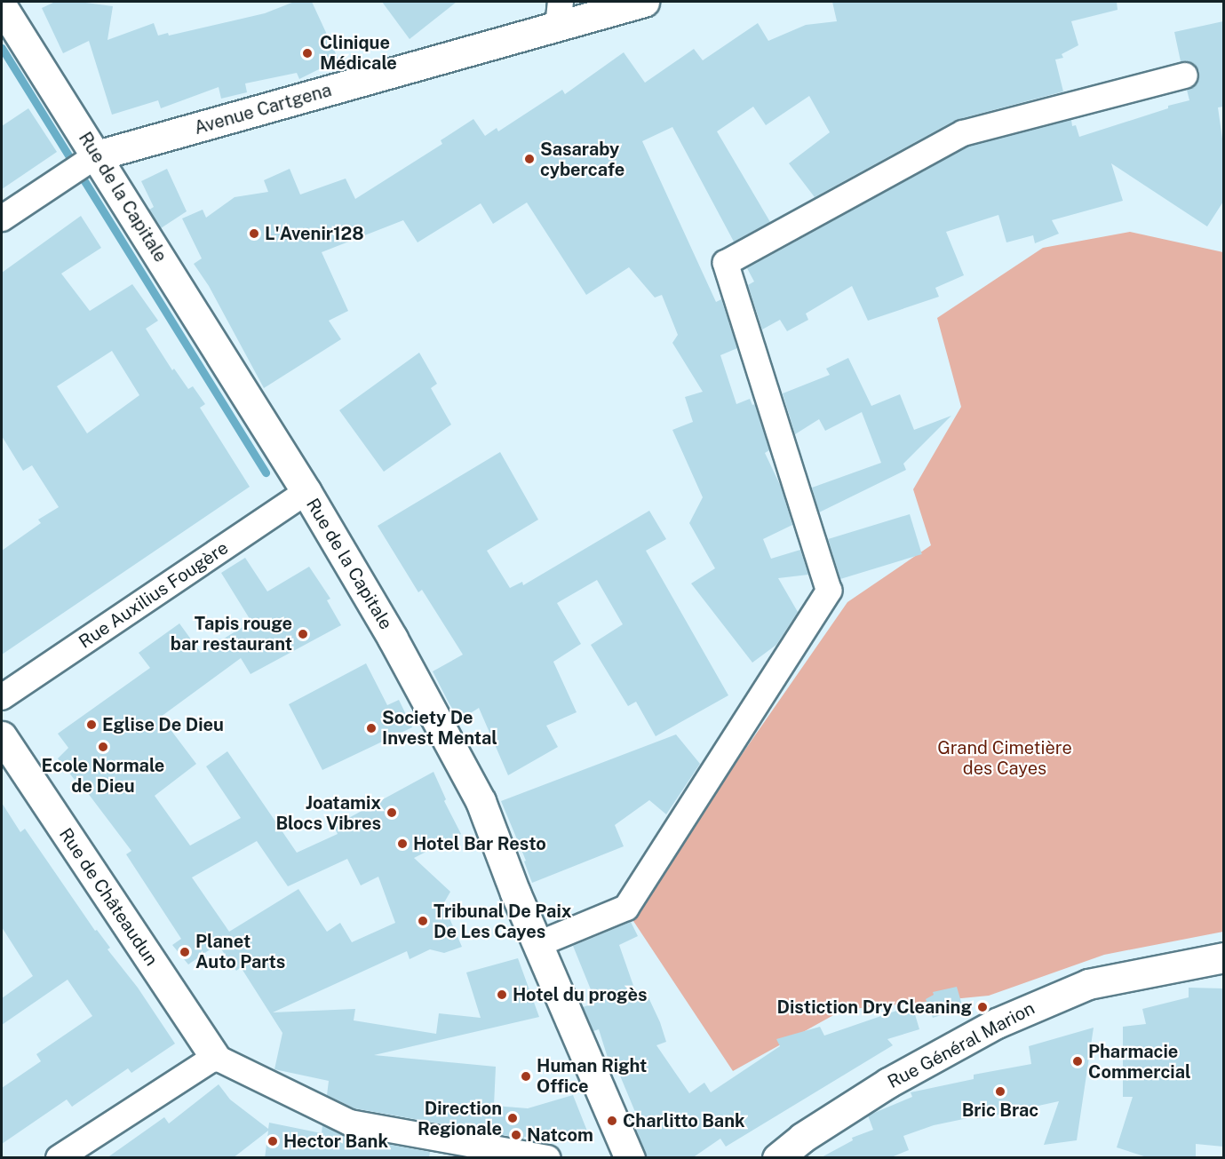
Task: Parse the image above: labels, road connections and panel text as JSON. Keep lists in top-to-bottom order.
{
  "streets": {
    "street": [
      "Avenue Cartgena",
      "Rue de la Capitale",
      "Rue Auxilius Fougère",
      "Rue de Châteaudun",
      "Rue Général Marion"
    ]
  },
  "crossings": [
    ["Avenue Cartgena", "Rue de la Capitale"],
    ["Rue de la Capitale", "Rue Auxilius Fougère"]
  ],
  "parks": ["Grand Cimetière des Cayes"],
  "places": [
    "Clinique Médicale",
    "Sasaraby cybercafe",
    "L'Avenir128",
    "Tapis rouge bar restaurant",
    "Eglise De Dieu",
    "Society De Invest Mental",
    "Ecole Normale de Dieu",
    "Joatamix Blocs Vibres",
    "Hotel Bar Resto",
    "Tribunal De Paix De Les Cayes",
    "Planet Auto Parts",
    "Hotel du progès",
    "Distiction Dry Cleaning",
    "Pharmacie Commercial",
    "Human Right Office",
    "Bric Brac",
    "Direction Regionale",
    "Charlitto Bank",
    "Natcom",
    "Hector Bank"
  ]
}
